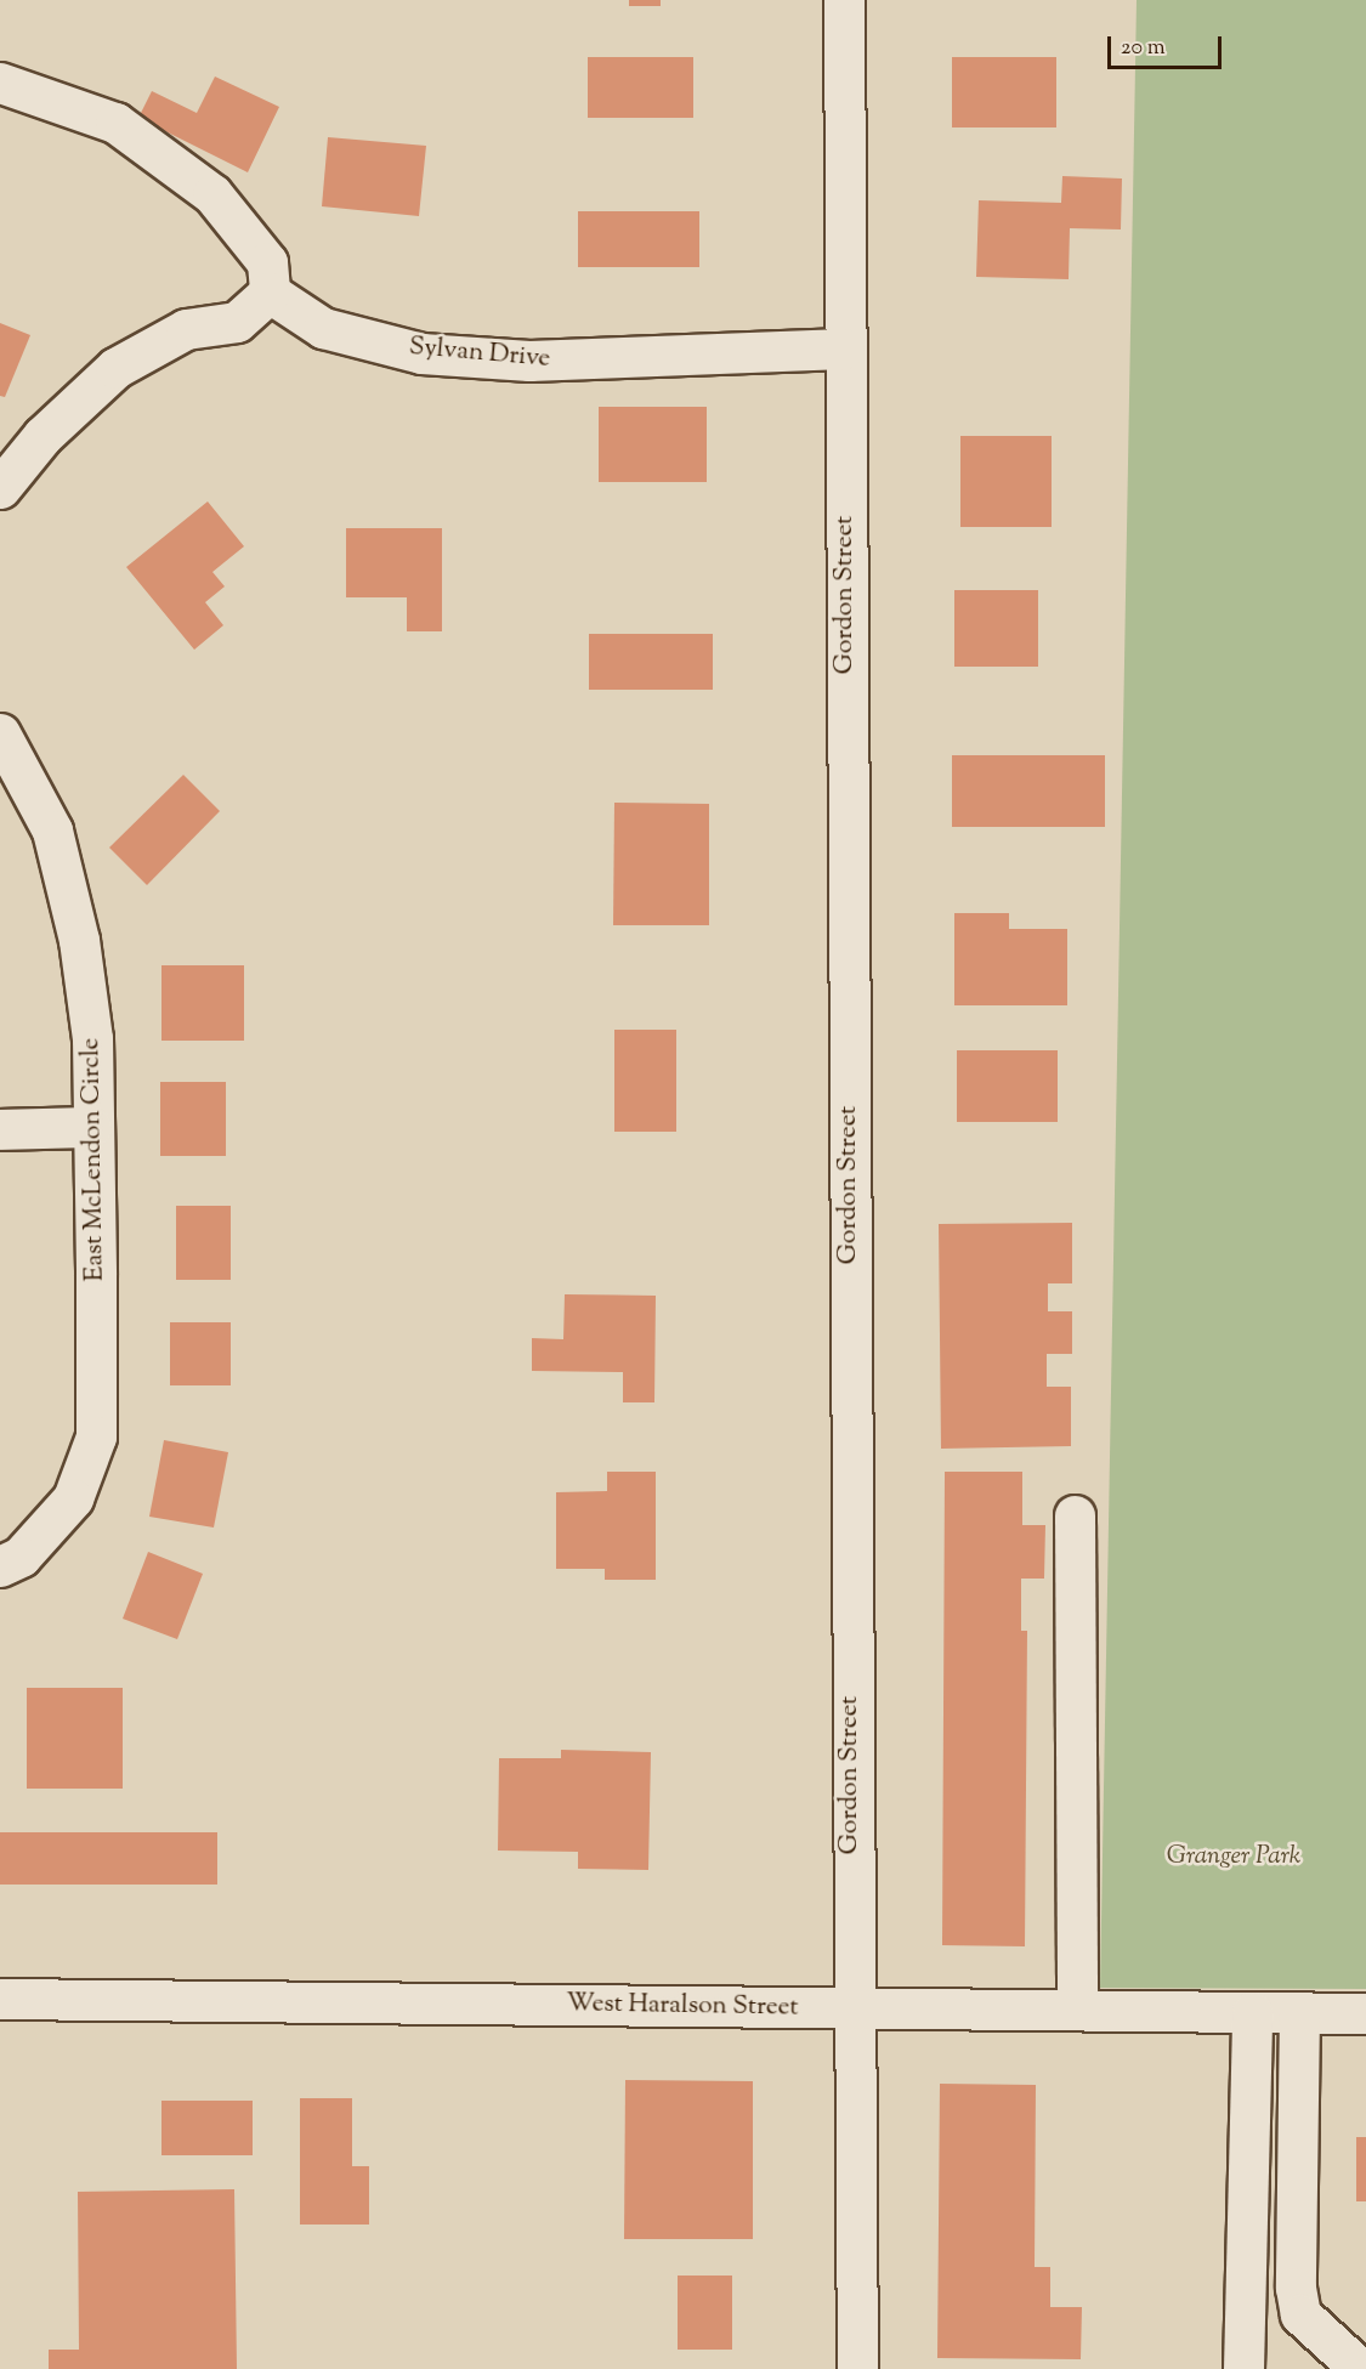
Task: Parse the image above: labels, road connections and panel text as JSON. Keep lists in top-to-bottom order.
{
  "streets": {
    "street": [
      "Sylvan Drive",
      "Gordon Street",
      "East McLendon Circle",
      "West Haralson Street"
    ]
  },
  "crossings": [
    ["Sylvan Drive", "Gordon Street"],
    ["Gordon Street", "West Haralson Street"]
  ],
  "parks": ["Granger Park"],
  "scale_bar": "20 m"
}
